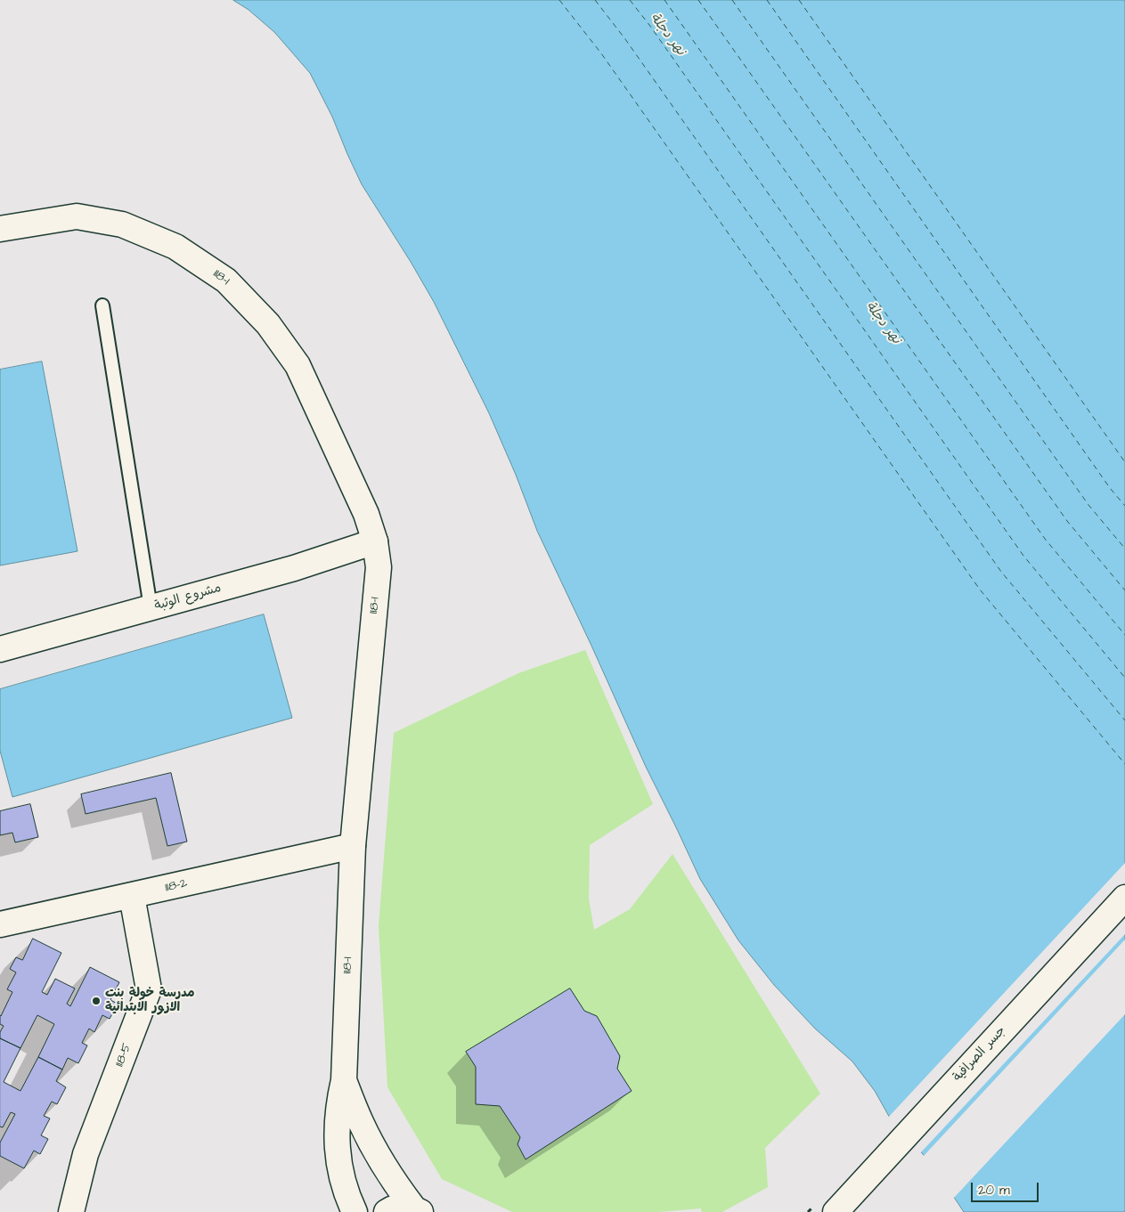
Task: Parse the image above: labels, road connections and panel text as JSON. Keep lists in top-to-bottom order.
{
  "streets": {
    "street": [
      "118-1",
      "مشروع الوثبة",
      "118-2",
      "جسر الصرافية",
      "118-5"
    ]
  },
  "crossings": [
    ["118-1", "مشروع الوثبة"],
    ["118-1", "118-2"],
    ["118-2", "118-5"]
  ],
  "water": ["نهر دجلة"],
  "places": ["مدرسة خولة بنت الازور الابتدائية"],
  "scale_bar": "20 m"
}
